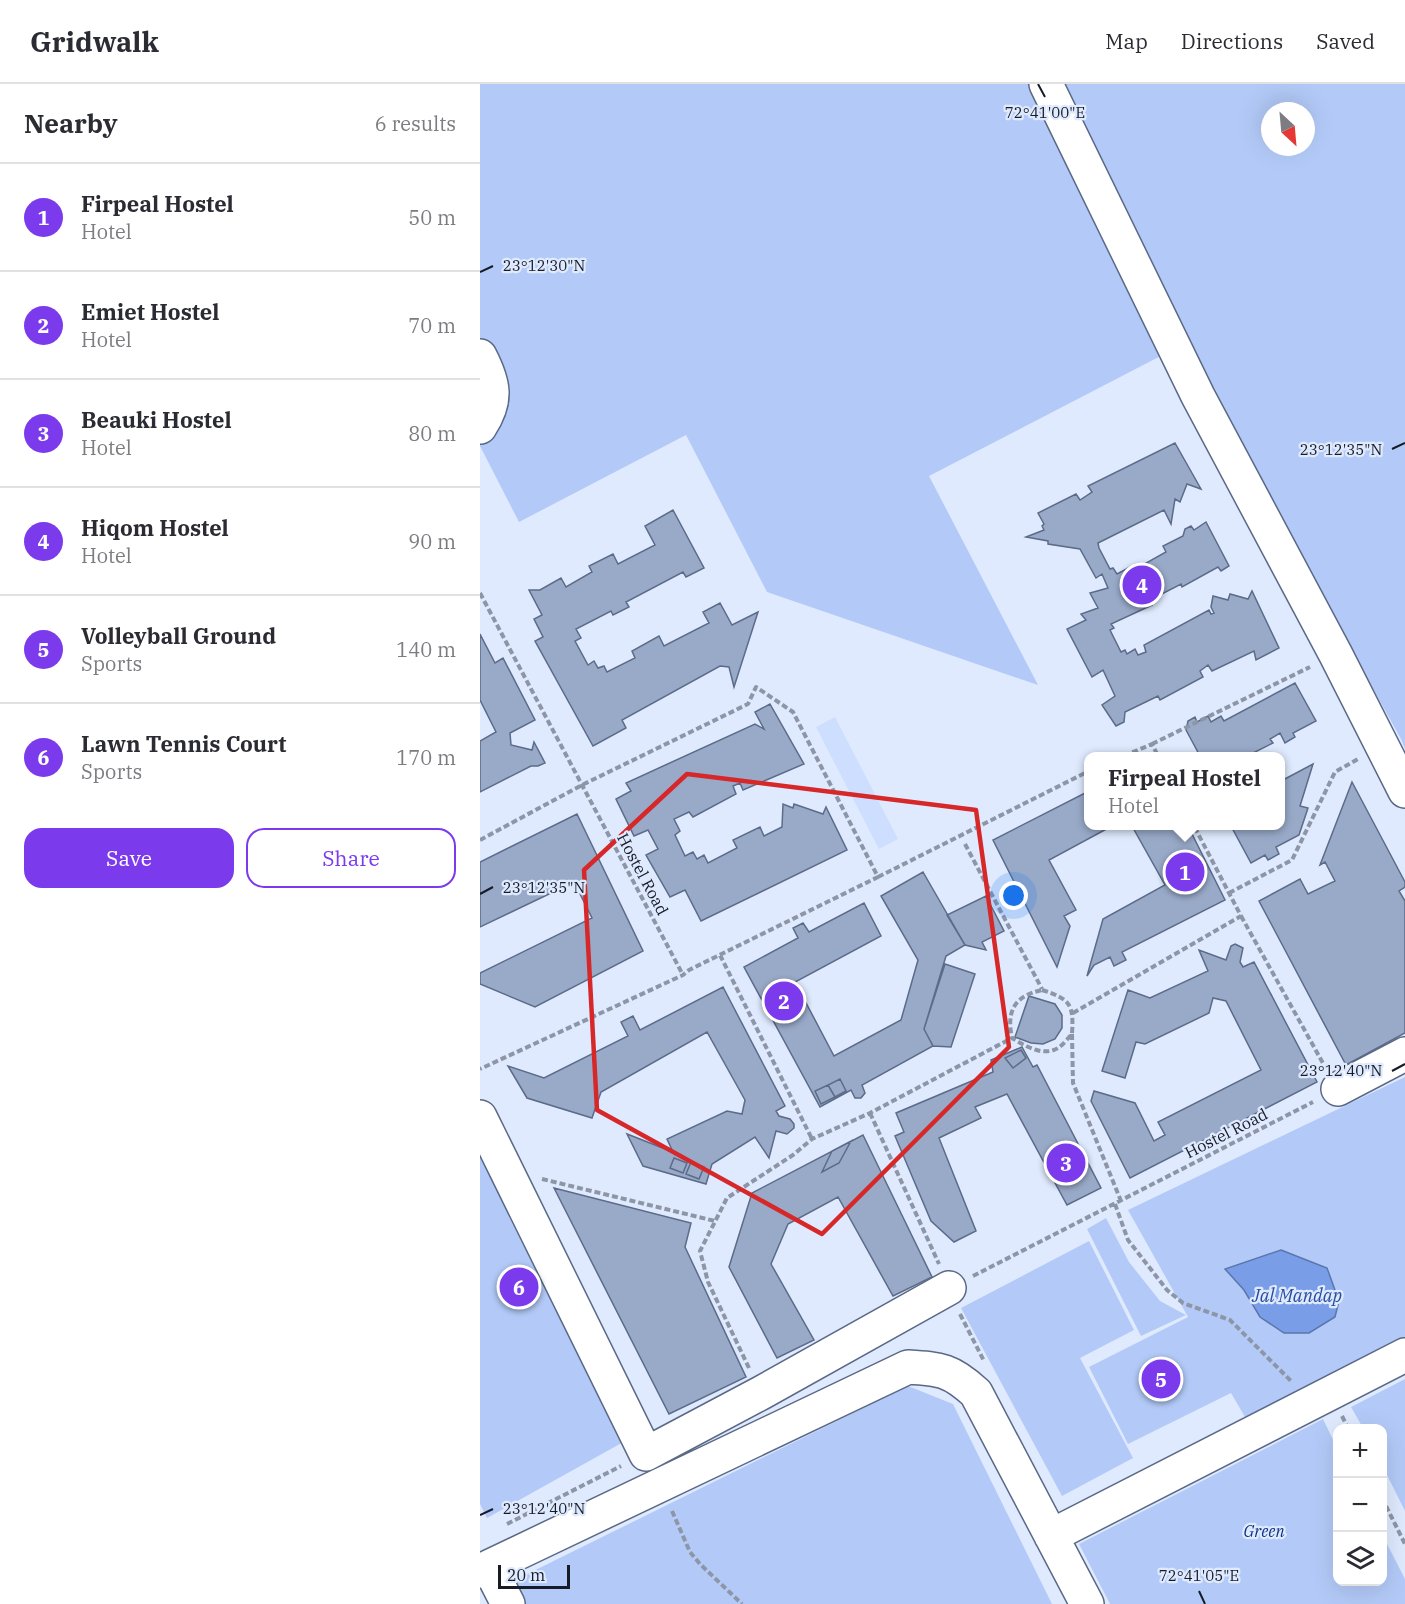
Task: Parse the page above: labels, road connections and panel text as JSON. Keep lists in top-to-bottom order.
{
  "streets": {
    "path": ["Hostel Road"]
  },
  "water": ["Jal Mandap"],
  "parks": ["Green"],
  "scale_bar": "20 m",
  "north": "bottom right",
  "page": {
    "header": "Gridwalk",
    "nav": ["Map", "Directions", "Saved"],
    "heading": ["Nearby", "6 results"],
    "list": [
      {
        "mark": "1",
        "name": "Firpeal Hostel",
        "note": "Hotel",
        "value": "50 m"
      },
      {
        "mark": "2",
        "name": "Emiet Hostel",
        "note": "Hotel",
        "value": "70 m"
      },
      {
        "mark": "3",
        "name": "Beauki Hostel",
        "note": "Hotel",
        "value": "80 m"
      },
      {
        "mark": "4",
        "name": "Hiqom Hostel",
        "note": "Hotel",
        "value": "90 m"
      },
      {
        "mark": "5",
        "name": "Volleyball Ground",
        "note": "Sports",
        "value": "140 m"
      },
      {
        "mark": "6",
        "name": "Lawn Tennis Court",
        "note": "Sports",
        "value": "170 m"
      }
    ],
    "pins": [
      "4",
      "1",
      "2",
      "3",
      "6",
      "5"
    ],
    "popup": ["Firpeal Hostel", "Hotel"],
    "buttons": ["Save", "Share"],
    "map_buttons": ["+", "−"],
    "scale": "20 m"
  },
  "coordinates": [
    "72°41'00\"E",
    "23°12'30\"N",
    "23°12'35\"N",
    "23°12'40\"N",
    "72°41'05\"E"
  ]
}
